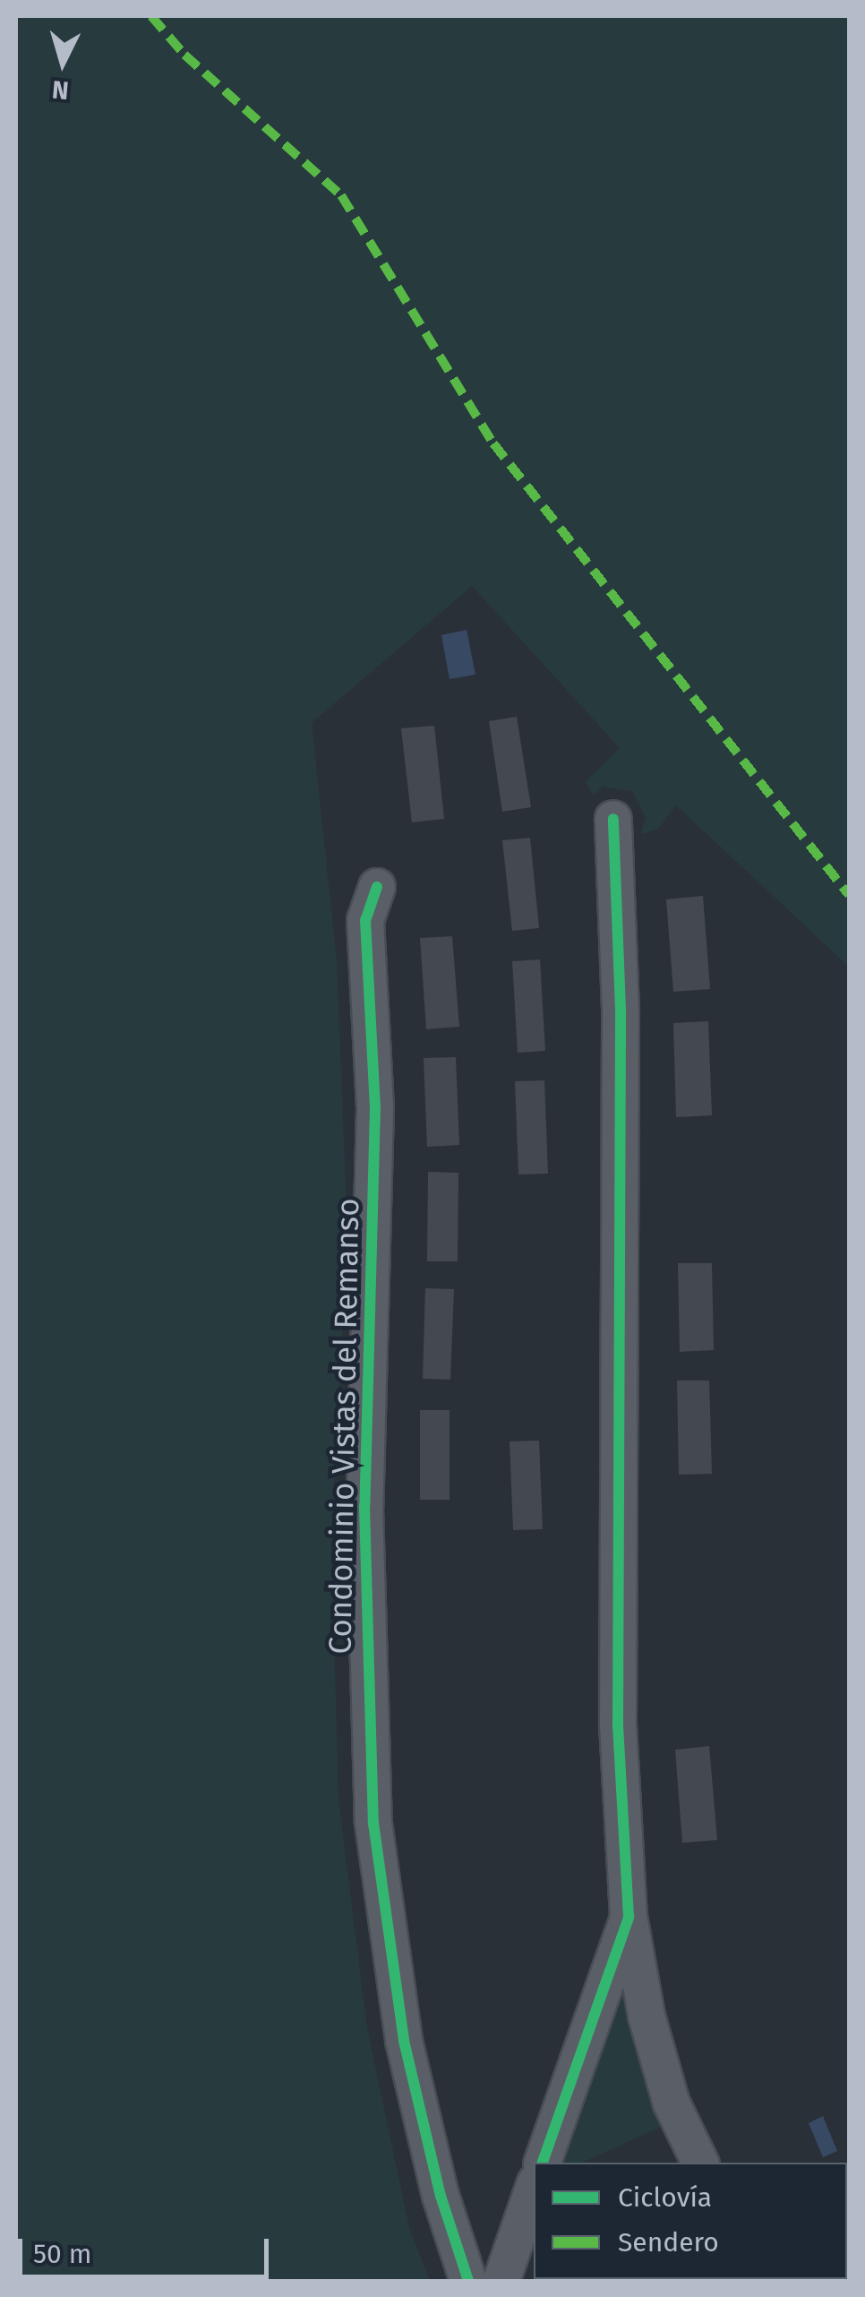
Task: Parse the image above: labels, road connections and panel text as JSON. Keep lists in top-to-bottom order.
{
  "streets": {
    "street": ["Condominio Vistas del Remanso"]
  },
  "legend": ["Ciclovía", "Sendero"],
  "scale_bar": "50 m",
  "north": "bottom"
}
